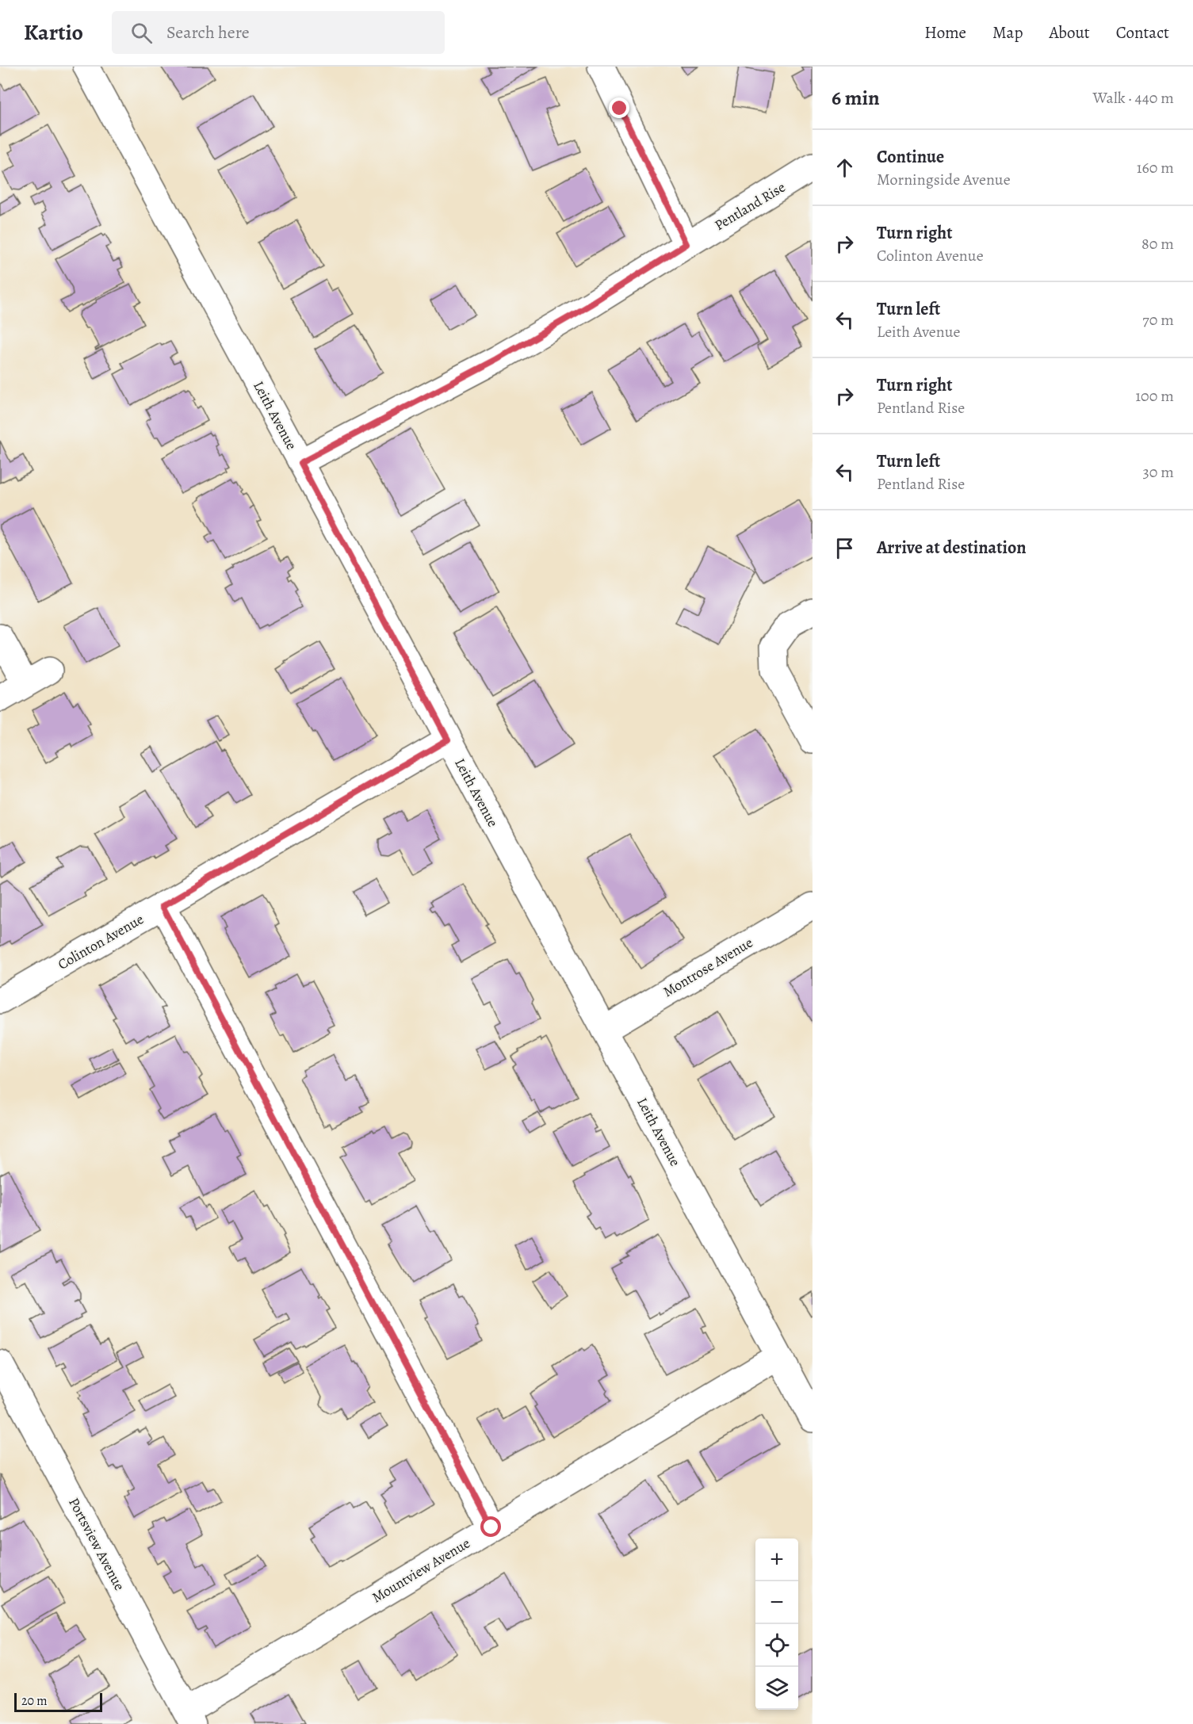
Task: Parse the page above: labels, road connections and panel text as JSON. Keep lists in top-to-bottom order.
{
  "streets": {
    "street": [
      "Pentland Rise",
      "Leith Avenue",
      "Colinton Avenue",
      "Montrose Avenue",
      "Portsview Avenue",
      "Mountview Avenue"
    ]
  },
  "crossings": [
    ["Pentland Rise", "Leith Avenue"],
    ["Leith Avenue", "Colinton Avenue"],
    ["Leith Avenue", "Montrose Avenue"],
    ["Leith Avenue", "Mountview Avenue"],
    ["Portsview Avenue", "Mountview Avenue"]
  ],
  "scale_bar": "20 m",
  "page": {
    "header": "Kartio",
    "search": "Search here",
    "nav": [
      "Home",
      "Map",
      "About",
      "Contact"
    ],
    "heading": ["6 min", "Walk · 440 m"],
    "list": [
      ["Continue", "Morningside Avenue", "160 m"],
      ["Turn right", "Colinton Avenue", "80 m"],
      ["Turn left", "Leith Avenue", "70 m"],
      ["Turn right", "Pentland Rise", "100 m"],
      ["Turn left", "Pentland Rise", "30 m"],
      "Arrive at destination"
    ],
    "map_buttons": ["+", "−"],
    "scale": "20 m"
  }
}
